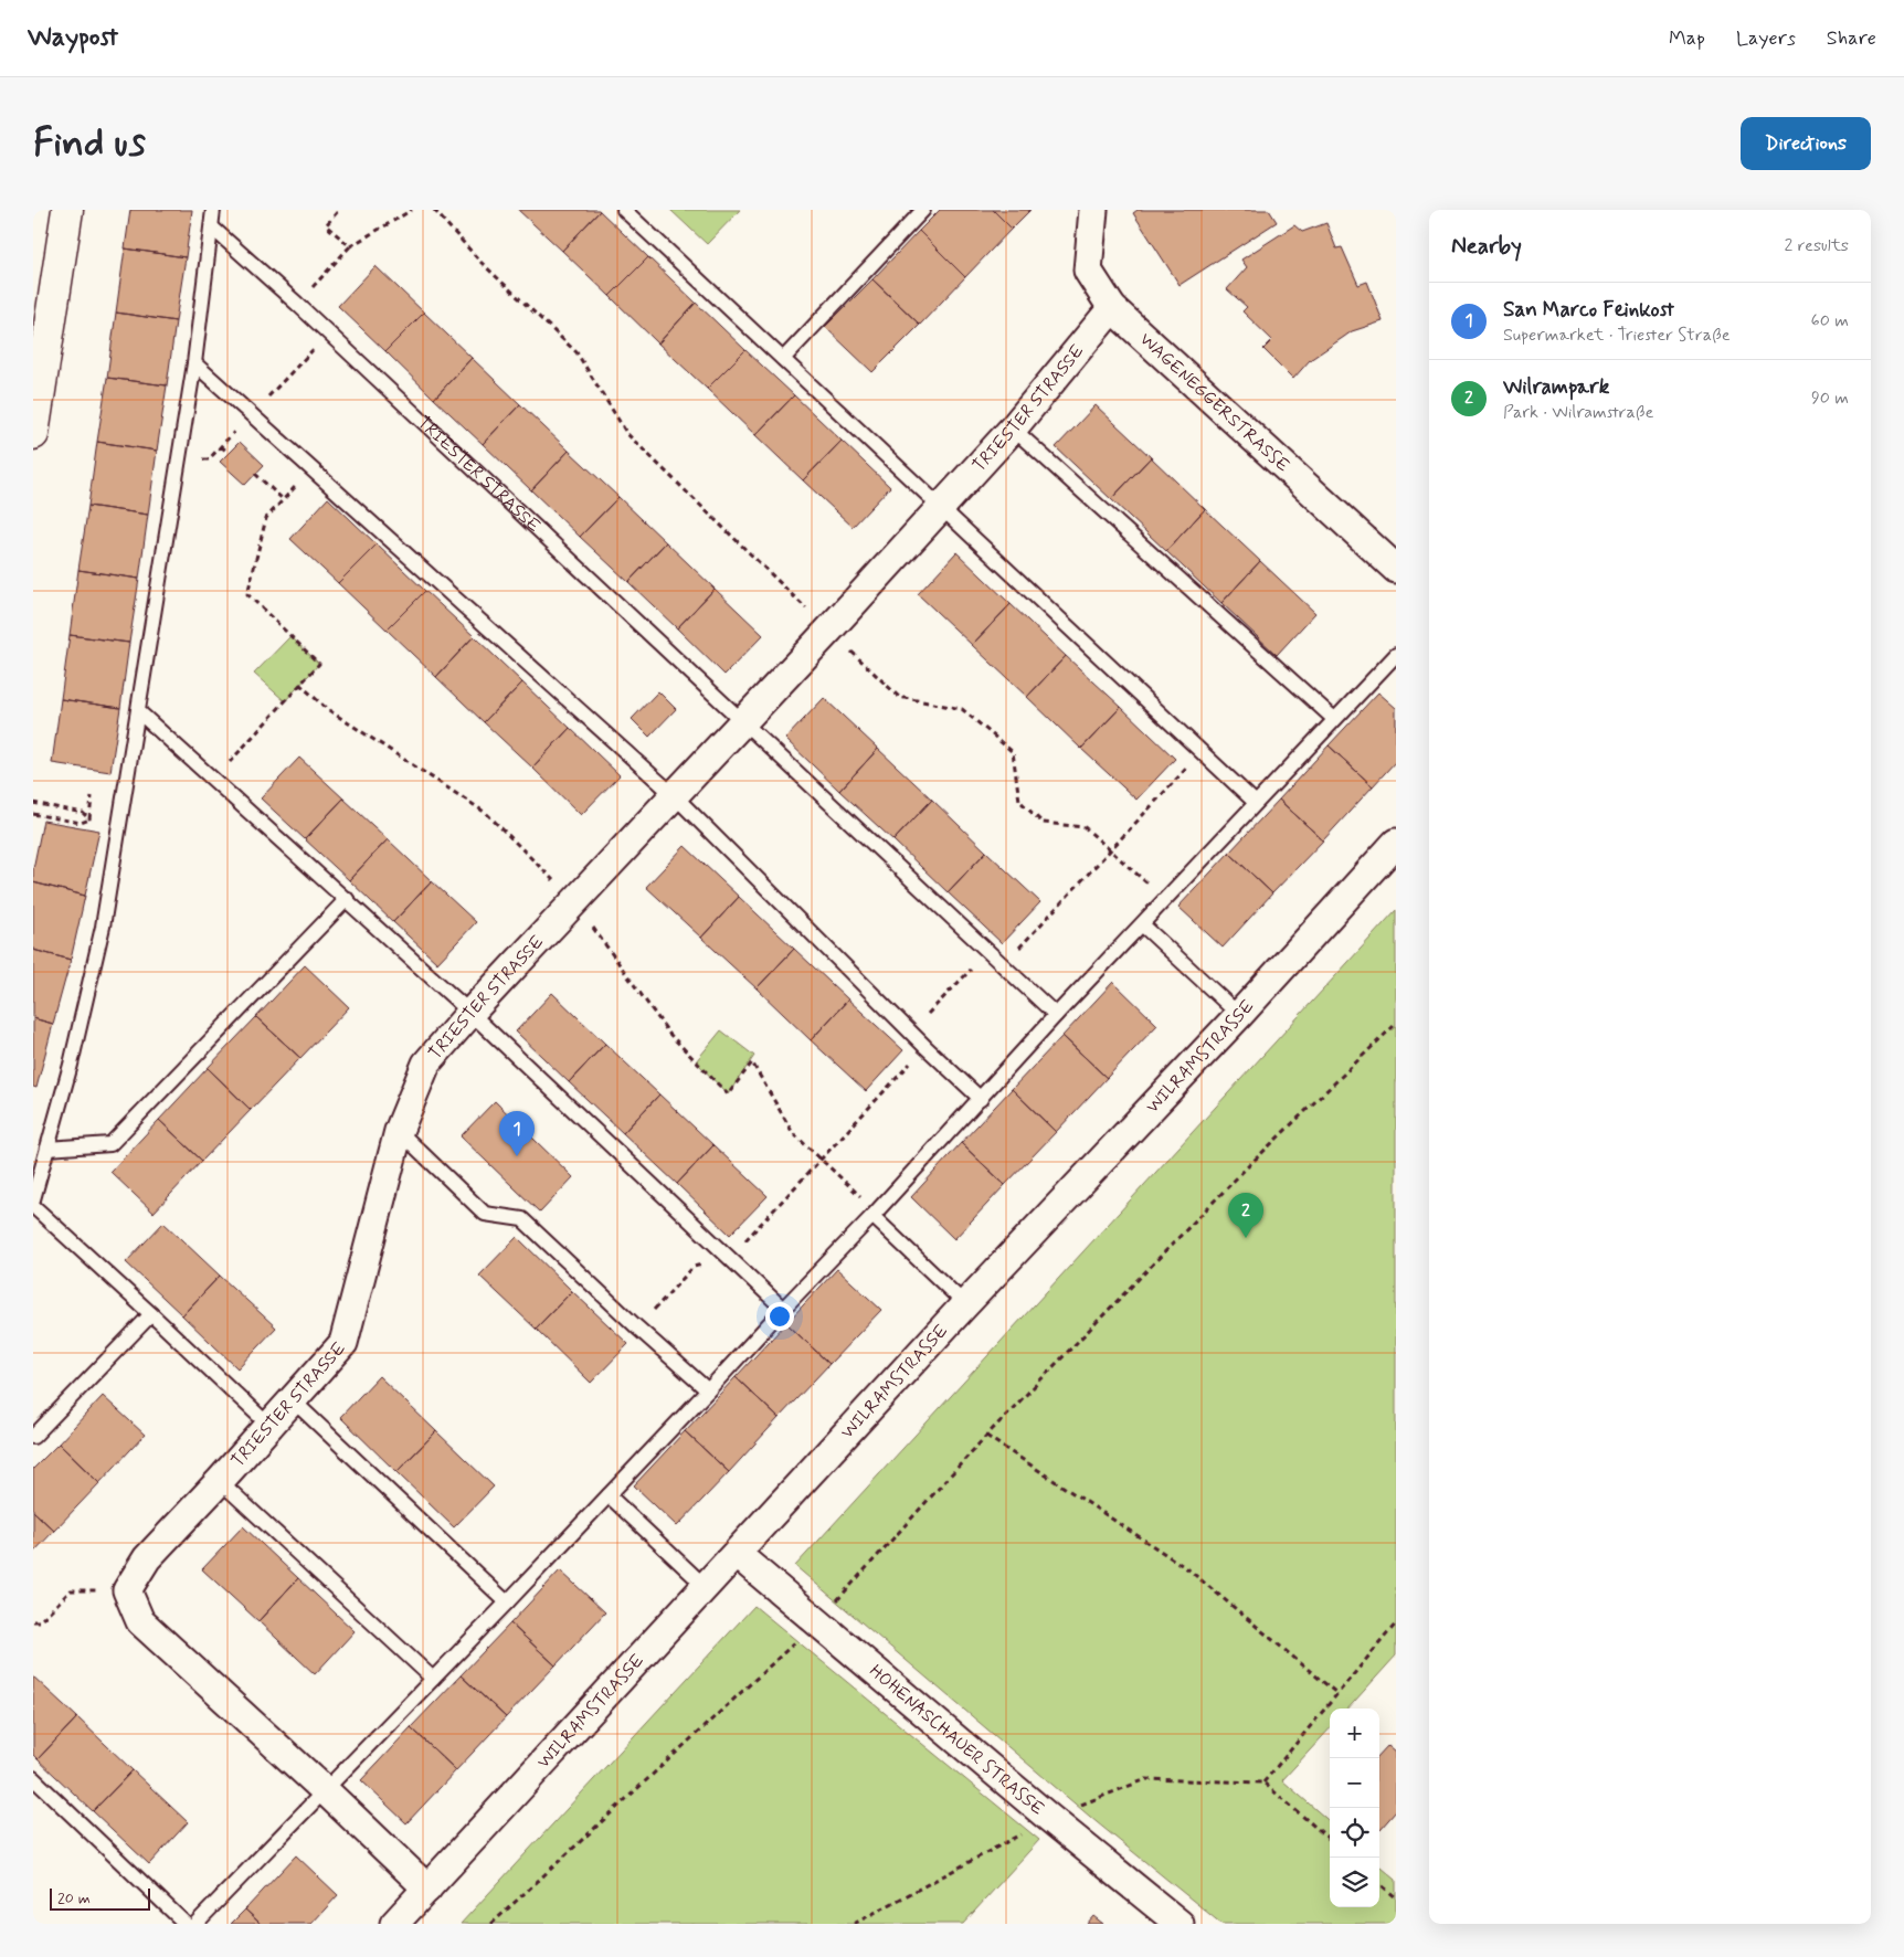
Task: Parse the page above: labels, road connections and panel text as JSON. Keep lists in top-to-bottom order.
{
  "streets": {
    "street": [
      "WAGENEGGERSTRASSE",
      "TRIESTER STRASSE",
      "WILRAMSTRASSE",
      "HOHENASCHAUER STRASSE"
    ]
  },
  "crossings": [
    ["WAGENEGGERSTRASSE", "TRIESTER STRASSE"],
    ["WILRAMSTRASSE", "HOHENASCHAUER STRASSE"]
  ],
  "scale_bar": "20 m",
  "page": {
    "header": "Waypost",
    "nav": ["Map", "Layers", "Share"],
    "buttons": "Directions",
    "title": "Find us",
    "heading": ["Nearby", "2 results"],
    "list": [
      {
        "mark": "1",
        "name": "San Marco Feinkost",
        "note": "Supermarket · Triester Straße",
        "value": "60 m"
      },
      {
        "mark": "2",
        "name": "Wilrampark",
        "note": "Park · Wilramstraße",
        "value": "90 m"
      }
    ],
    "pins": ["1", "2"],
    "map_buttons": ["+", "−"],
    "scale": "20 m"
  }
}
